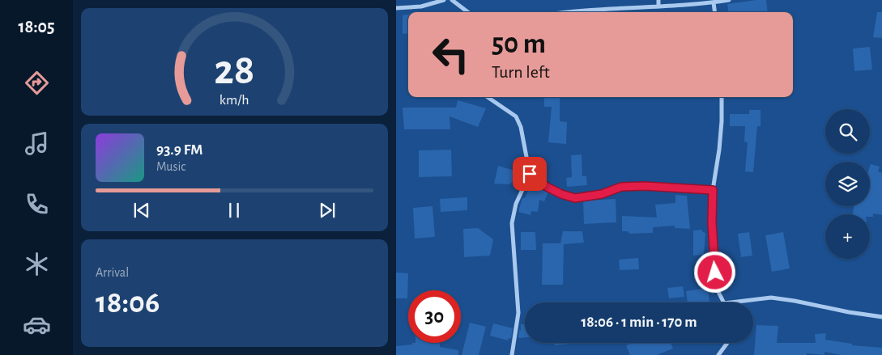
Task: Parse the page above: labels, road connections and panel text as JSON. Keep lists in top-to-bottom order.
{
  "page": {
    "tabs": "18:05",
    "turn": ["50 m", "Turn left"],
    "map_buttons": "+",
    "song": ["93.9 FM", "Music"],
    "tile": ["Arrival", "18:06"],
    "limit": "30",
    "trip": "18:06 · 1 min · 170 m",
    "gauge": ["28", "km/h"]
  }
}
